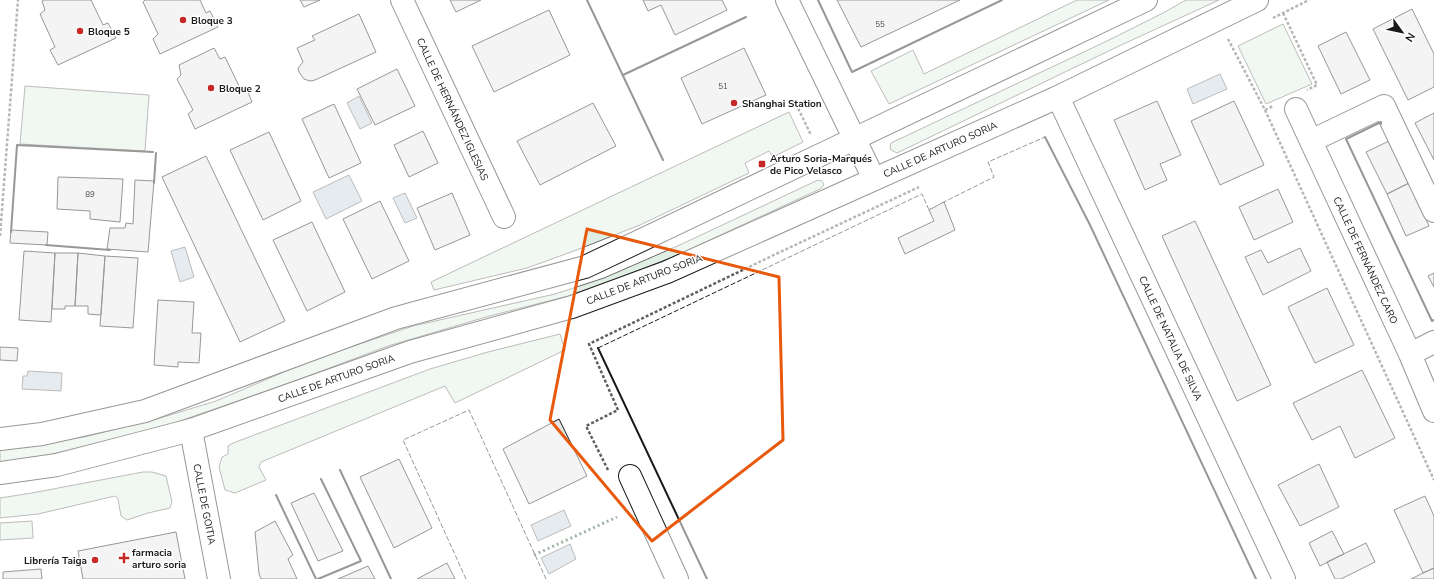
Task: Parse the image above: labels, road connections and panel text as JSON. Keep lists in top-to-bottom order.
{
  "streets": {
    "main road": [
      "CALLE DE HERNÁNDEZ IGLESIAS",
      "CALLE DE ARTURO SORIA",
      "CALLE DE FERNÁNDEZ CARO",
      "CALLE DE NATALIA DE SILVA",
      "CALLE DE GOITIA"
    ]
  },
  "crossings": [
    ["CALLE DE ARTURO SORIA", "CALLE DE NATALIA DE SILVA"],
    ["CALLE DE ARTURO SORIA", "CALLE DE GOITIA"]
  ],
  "places": {
    "other": [
      "Bloque 3",
      "Bloque 5",
      "Bloque 2",
      "Shanghai Station",
      "Librería Taiga"
    ],
    "transit": ["Arturo Soria-Marqués de Pico Velasco"],
    "health": ["farmacia arturo soria"]
  },
  "house_numbers": ["55", "51", "89"],
  "north": "bottom right"
}
